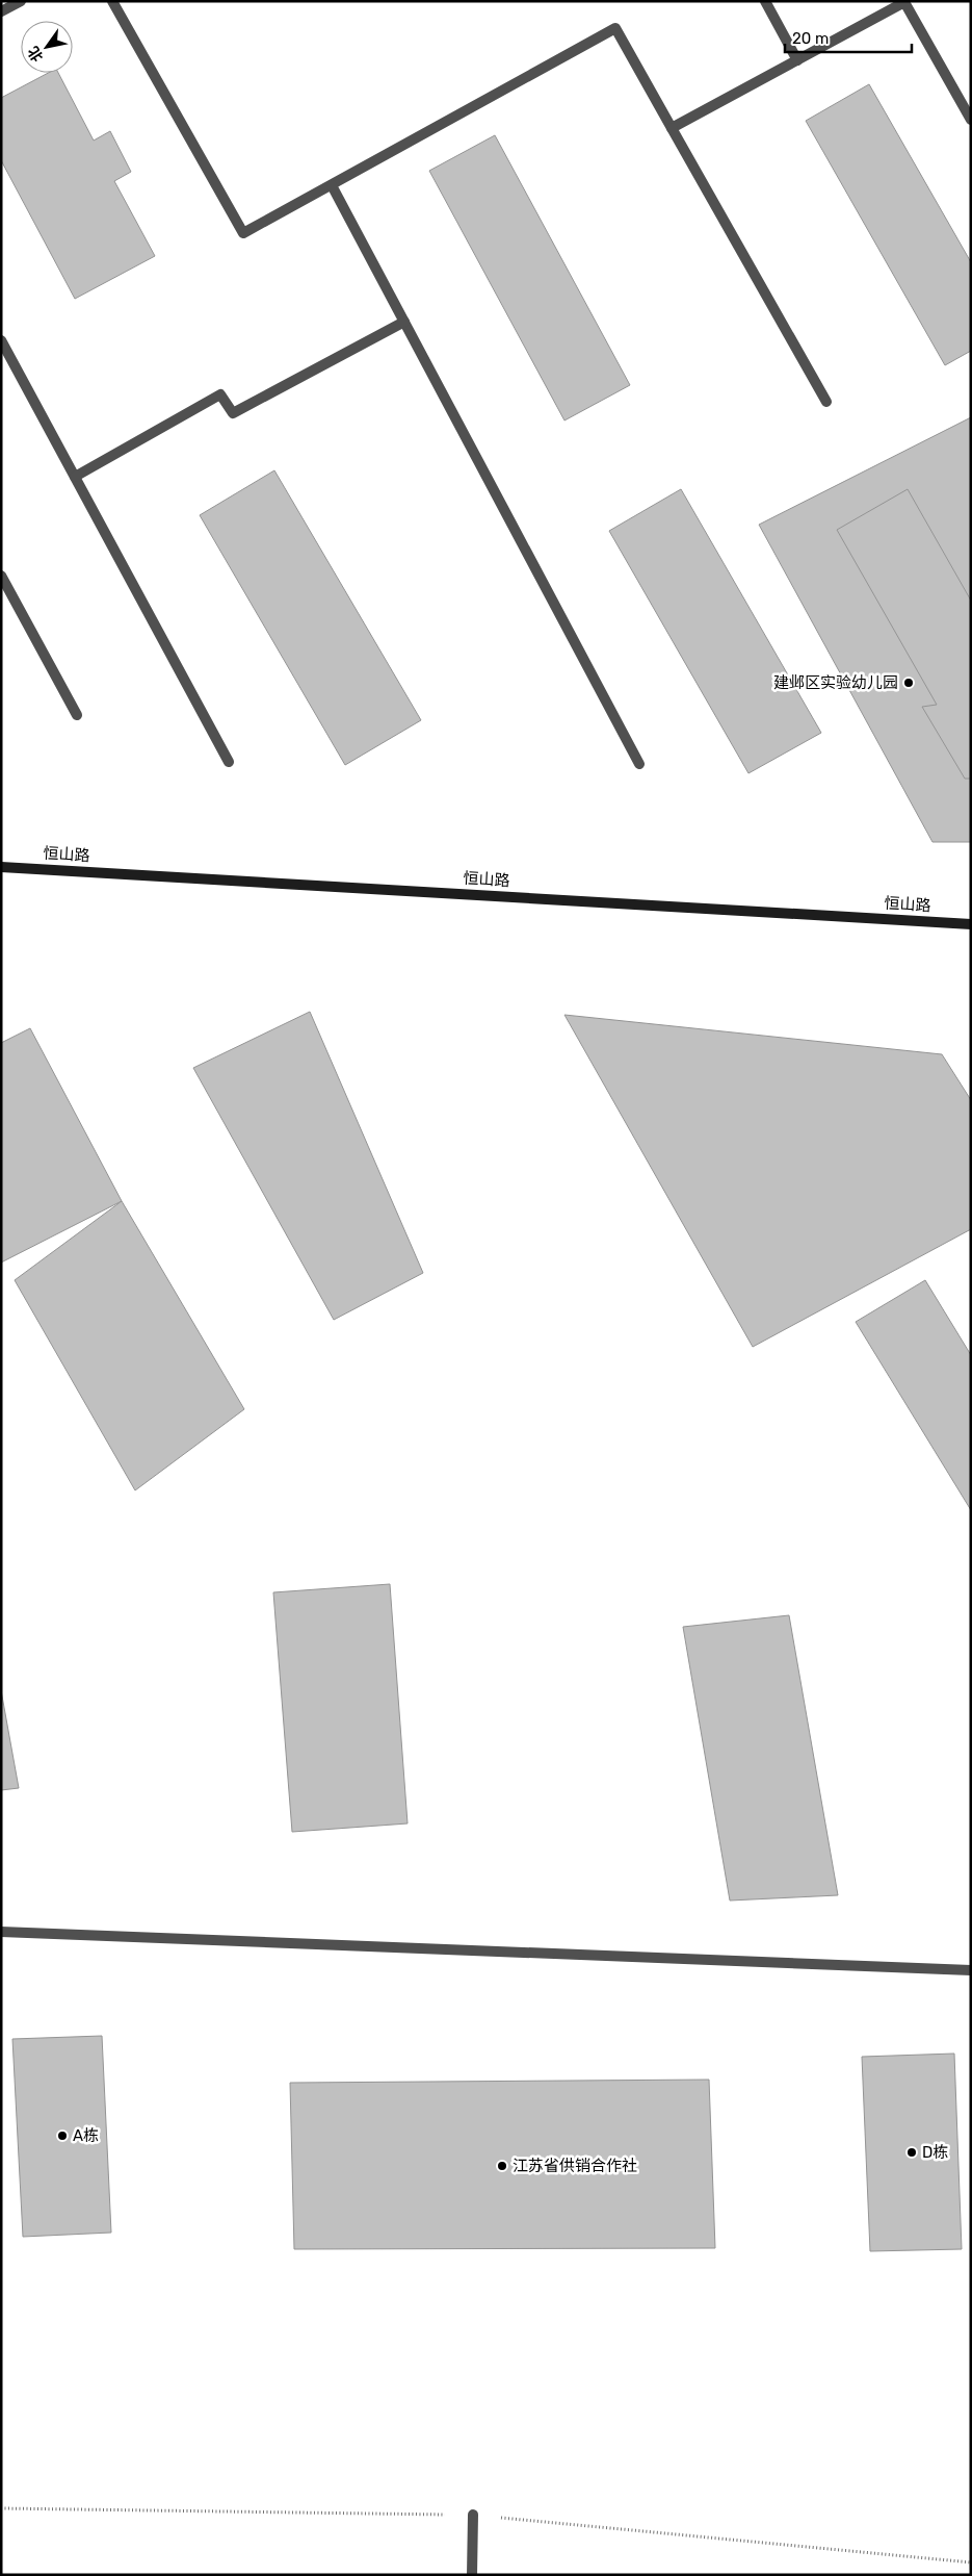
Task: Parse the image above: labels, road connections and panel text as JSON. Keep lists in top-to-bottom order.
{
  "streets": {
    "street": ["恒山路"]
  },
  "places": [
    "建邺区实验幼儿园",
    "A栋",
    "D栋",
    "江苏省供销合作社"
  ],
  "scale_bar": "20 m",
  "north": "bottom left"
}
